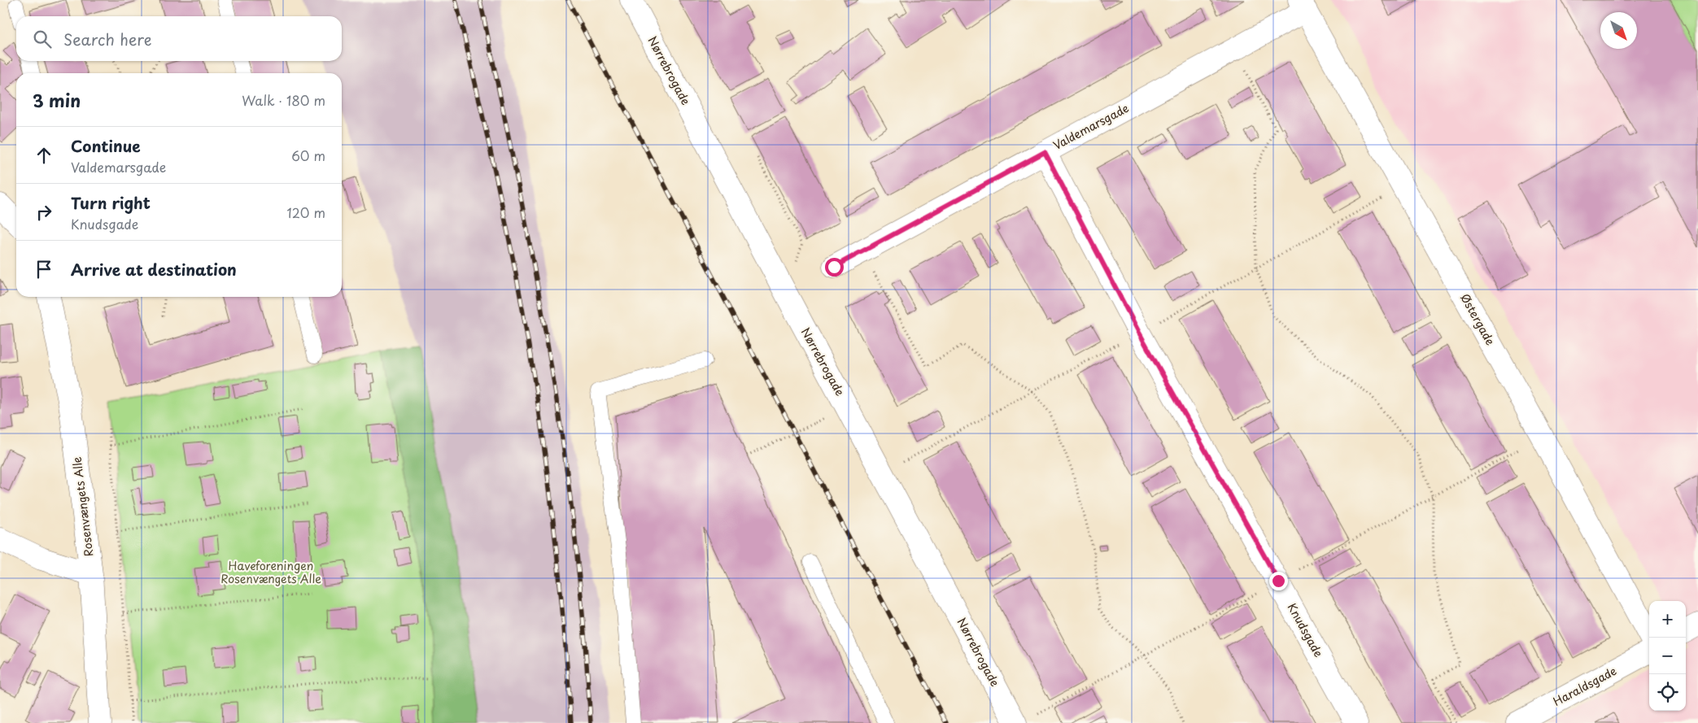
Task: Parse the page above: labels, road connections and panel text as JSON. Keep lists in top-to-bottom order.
{
  "streets": {
    "street": [
      "Nørrebrogade",
      "Valdemarsgade",
      "Østergade",
      "Rosenvængets Alle",
      "Knudsgade",
      "Haraldsgade"
    ]
  },
  "crossings": [
    ["Valdemarsgade", "Østergade"],
    ["Valdemarsgade", "Knudsgade"]
  ],
  "parks": ["Haveforeningen Rosenvængets Alle"],
  "north": "bottom right",
  "page": {
    "search": "Search here",
    "heading": ["3 min", "Walk · 180 m"],
    "list": [
      ["Continue", "Valdemarsgade", "60 m"],
      ["Turn right", "Knudsgade", "120 m"],
      "Arrive at destination"
    ],
    "map_buttons": ["+", "−"]
  }
}
